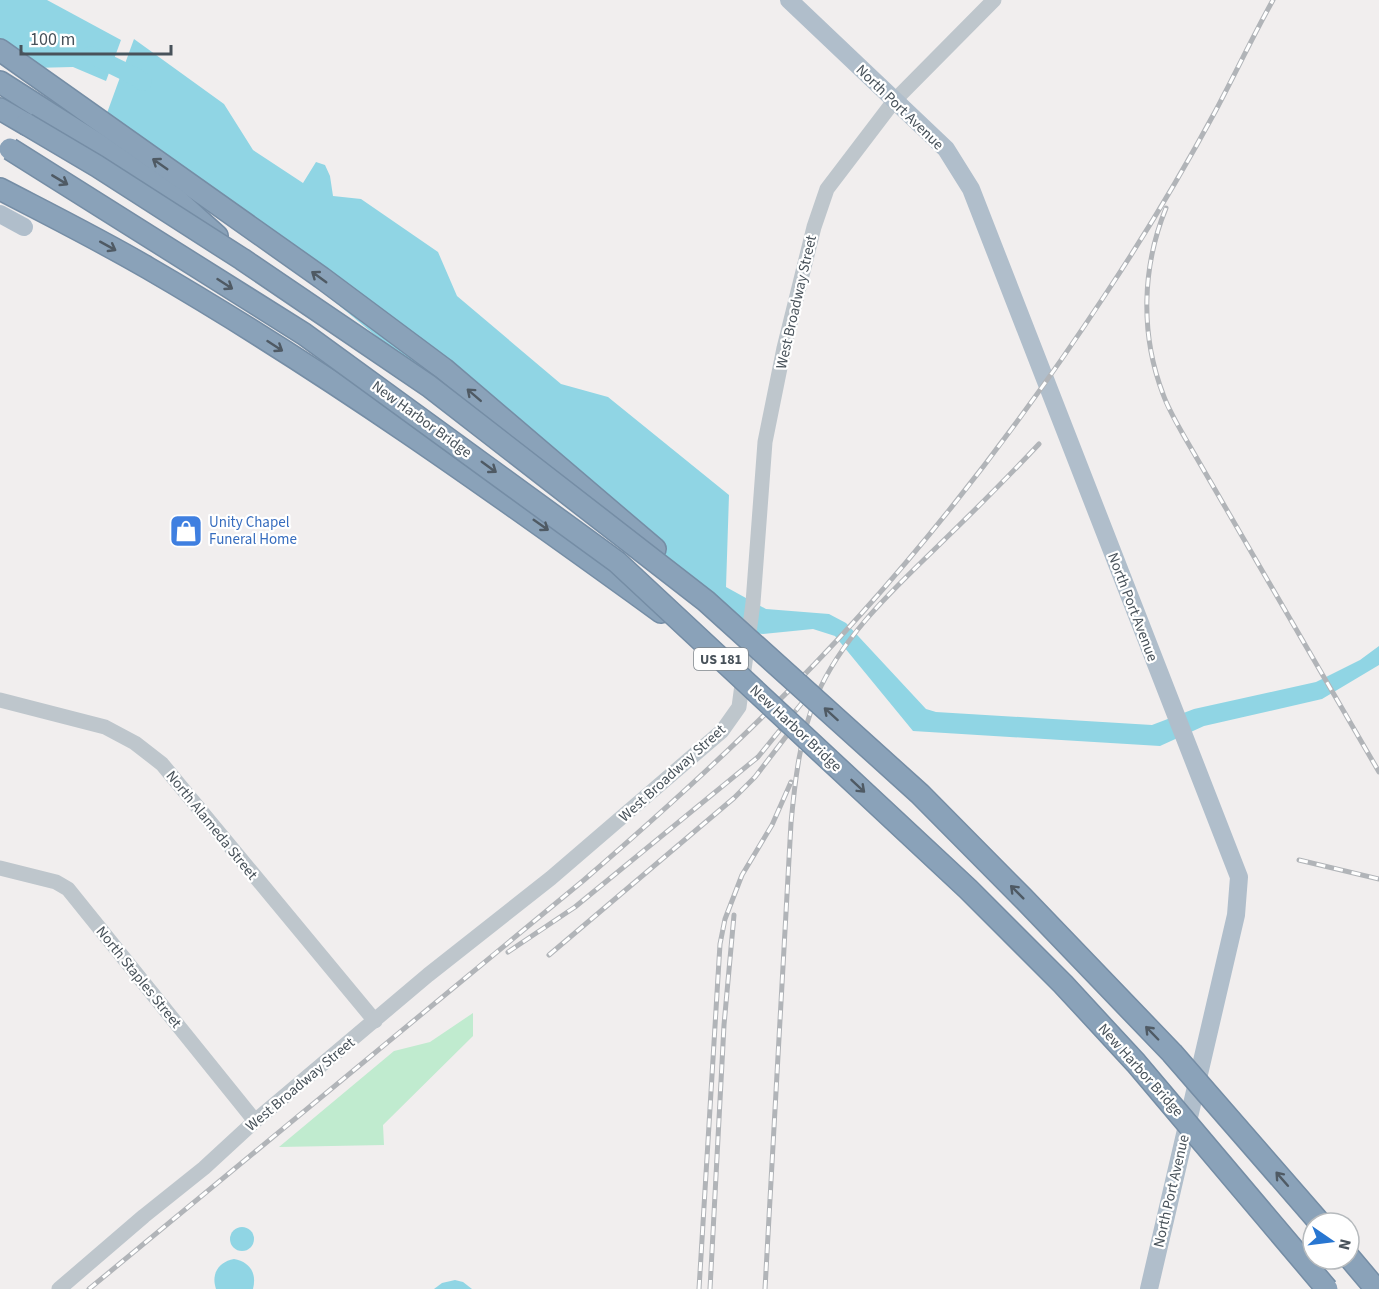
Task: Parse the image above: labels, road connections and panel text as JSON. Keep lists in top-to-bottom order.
{
  "streets": {
    "highway": ["New Harbor Bridge", "US 181"],
    "main road": ["North Port Avenue"],
    "street": ["West Broadway Street", "North Alameda Street", "North Staples Street"]
  },
  "crossings": [
    ["North Port Avenue", "West Broadway Street"],
    ["West Broadway Street", "North Alameda Street"],
    ["West Broadway Street", "North Staples Street"]
  ],
  "places": {
    "shop": ["Unity Chapel Funeral Home"]
  },
  "scale_bar": "100 m",
  "north": "right"
}
